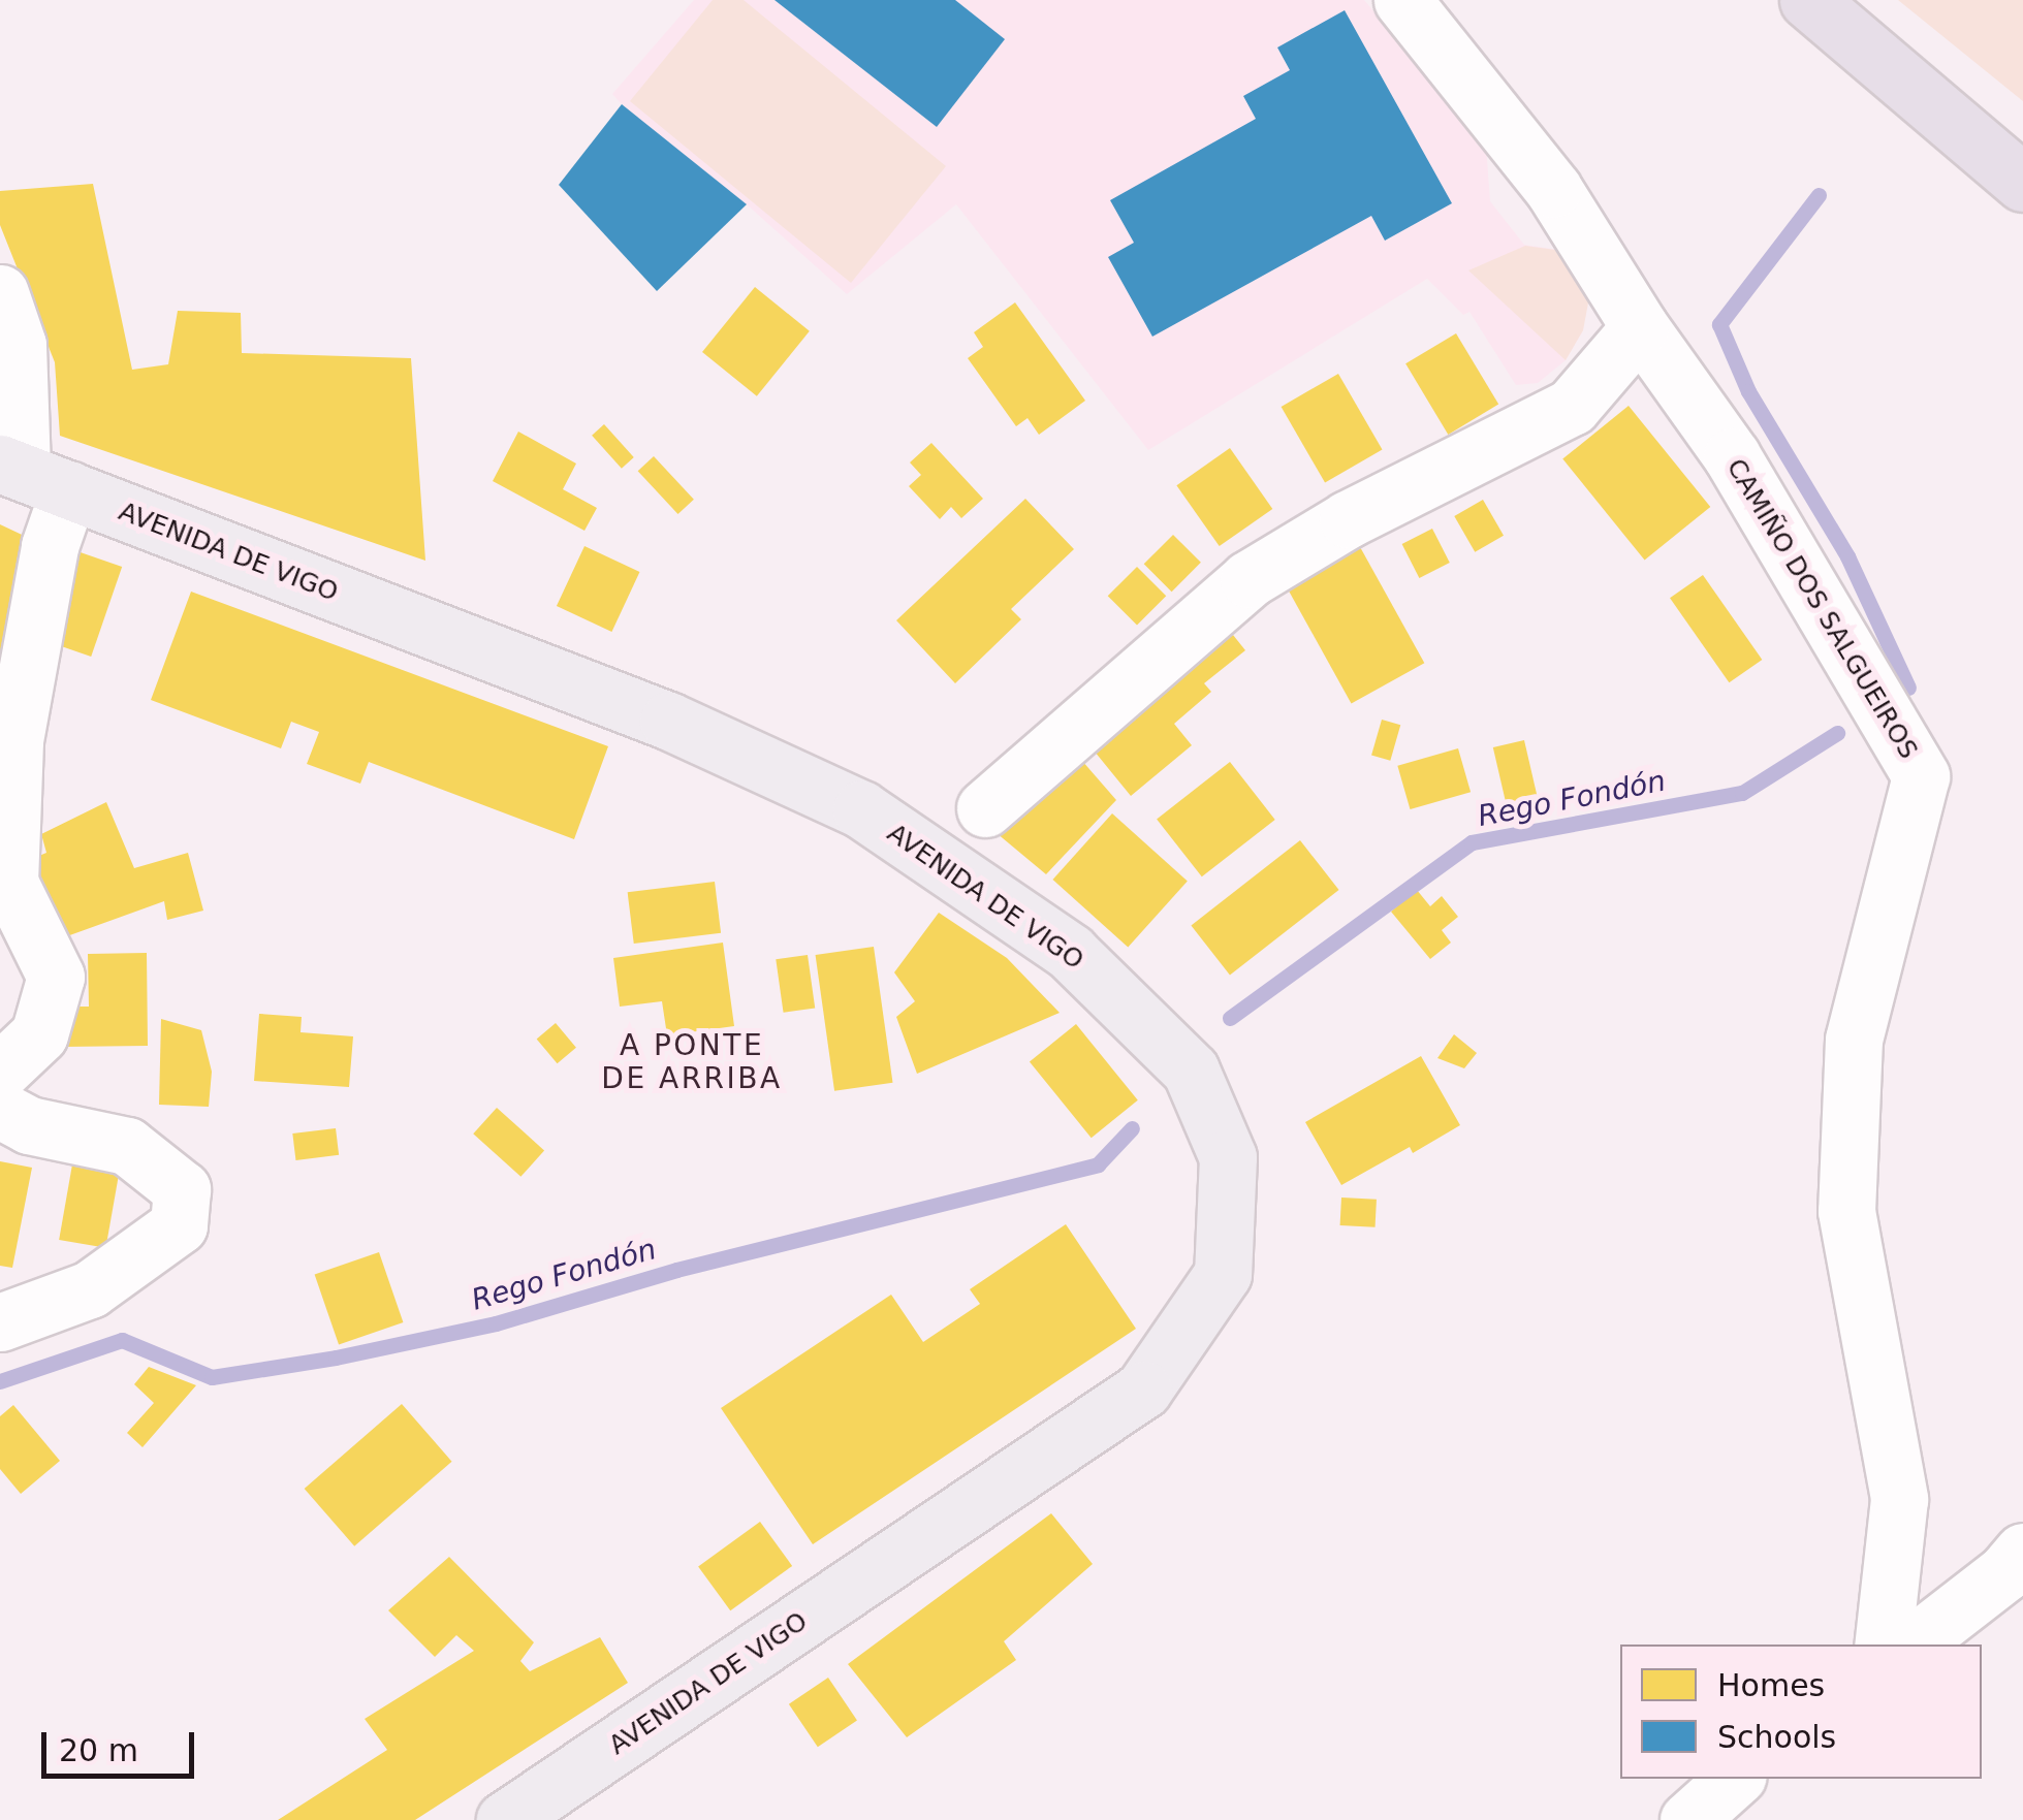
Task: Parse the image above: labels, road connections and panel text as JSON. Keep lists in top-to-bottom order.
{
  "streets": {
    "main road": ["AVENIDA DE VIGO"],
    "street": ["CAMIÑO DOS SALGUEIROS"]
  },
  "districts": ["A PONTE DE ARRIBA"],
  "water": ["Rego Fondón"],
  "legend": ["Homes", "Schools"],
  "scale_bar": "20 m"
}
